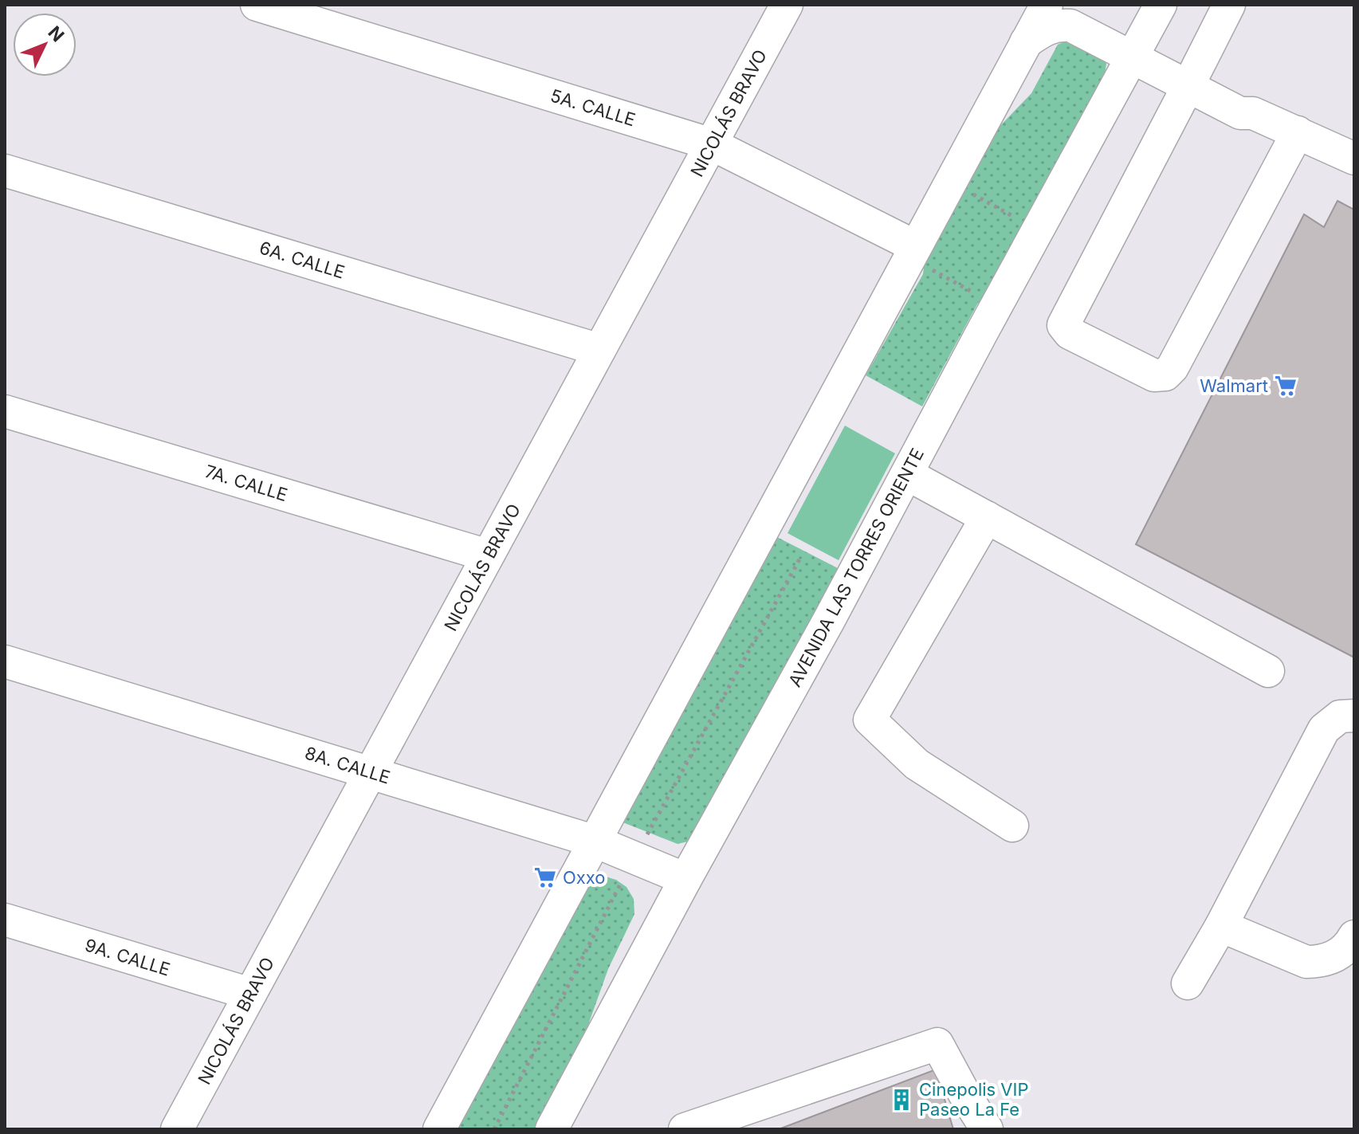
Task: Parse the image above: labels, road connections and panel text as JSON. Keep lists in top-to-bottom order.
{
  "streets": {
    "street": [
      "5A. CALLE",
      "NICOLÁS BRAVO",
      "6A. CALLE",
      "7A. CALLE",
      "AVENIDA LAS TORRES ORIENTE",
      "8A. CALLE",
      "9A. CALLE"
    ]
  },
  "crossings": [
    ["5A. CALLE", "NICOLÁS BRAVO"],
    ["NICOLÁS BRAVO", "6A. CALLE"],
    ["NICOLÁS BRAVO", "7A. CALLE"],
    ["NICOLÁS BRAVO", "8A. CALLE"],
    ["NICOLÁS BRAVO", "9A. CALLE"],
    ["AVENIDA LAS TORRES ORIENTE", "8A. CALLE"]
  ],
  "places": {
    "supermarket": ["Walmart", "Oxxo"],
    "building": ["Cinepolis VIP Paseo La Fe"]
  },
  "north": "top right"
}
